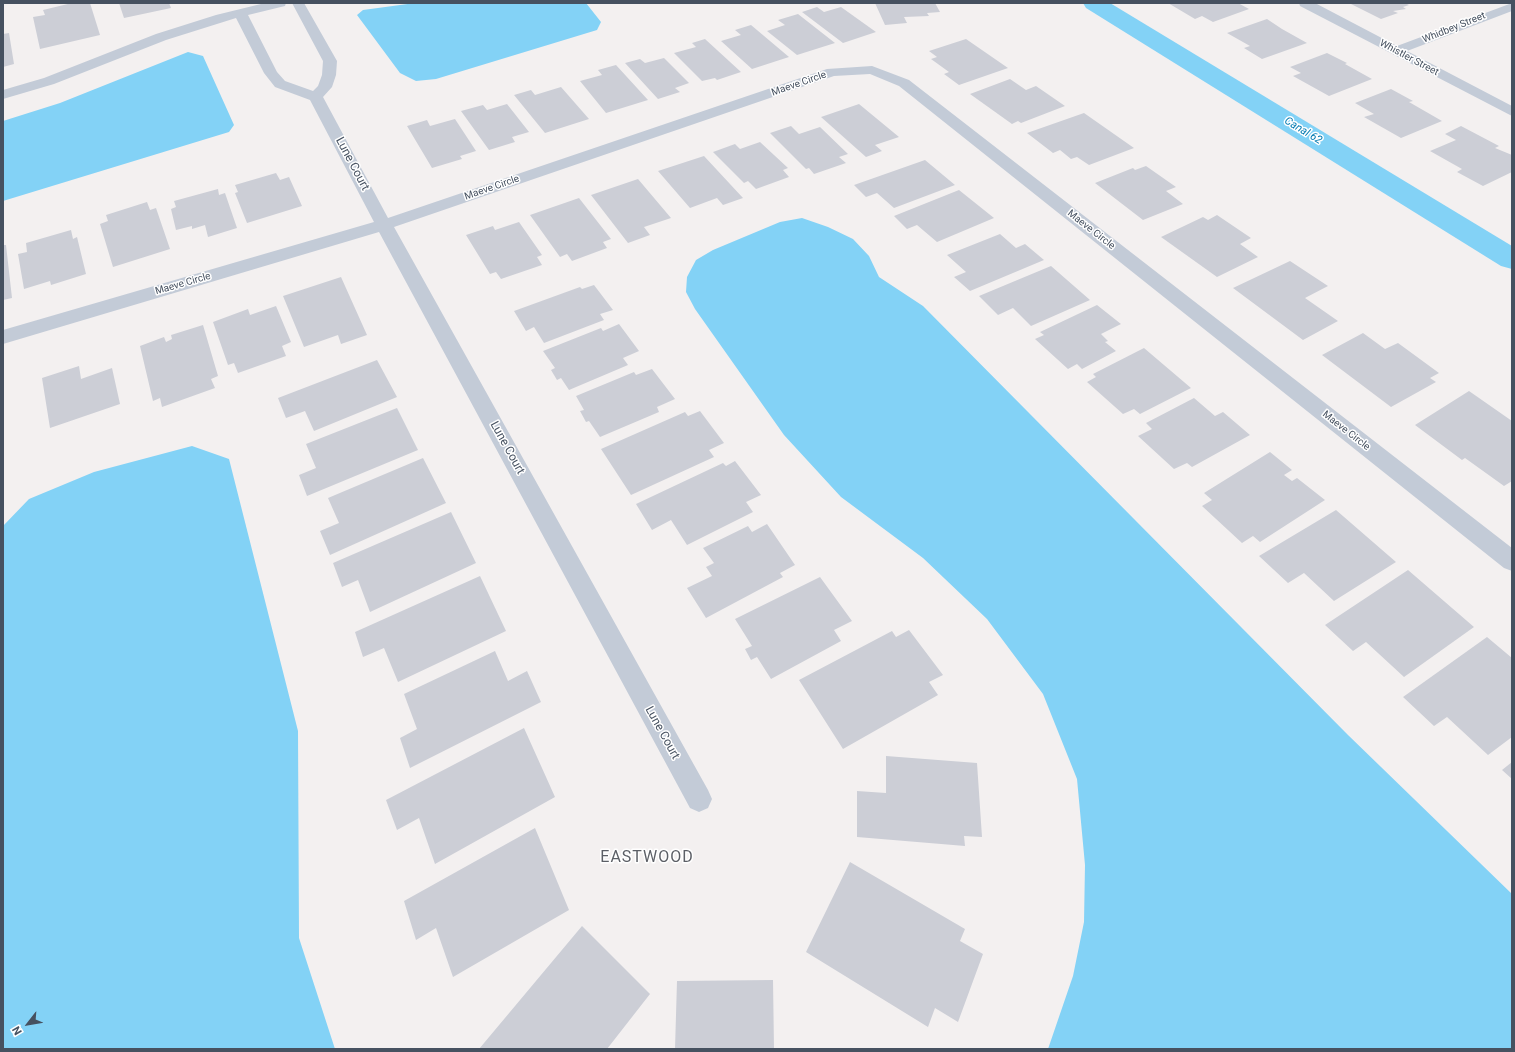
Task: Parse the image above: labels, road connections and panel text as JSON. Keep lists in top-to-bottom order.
{
  "streets": {
    "street": [
      "Whidbey Street",
      "Whistler Street",
      "Maeve Circle",
      "Lune Court"
    ]
  },
  "crossings": [
    ["Whidbey Street", "Whistler Street"],
    ["Maeve Circle", "Lune Court"]
  ],
  "districts": ["EASTWOOD"],
  "water": ["Canal 62"],
  "north": "bottom left"
}
